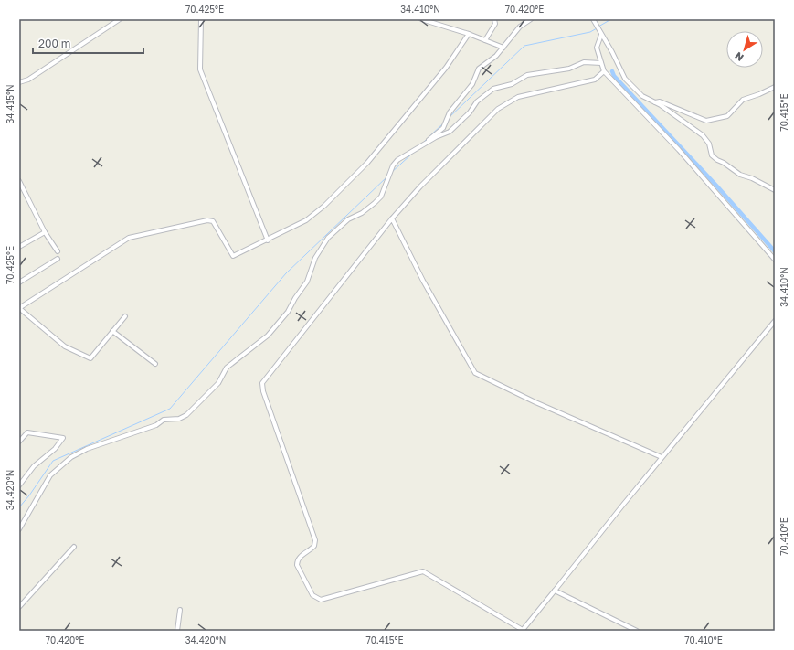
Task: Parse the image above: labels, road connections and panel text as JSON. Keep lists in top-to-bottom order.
{
  "scale_bar": "200 m",
  "north": "bottom left",
  "coordinates": [
    "70.425°E",
    "34.410°N",
    "70.420°E",
    "34.415°N",
    "70.415°E",
    "34.420°N",
    "70.410°E"
  ]
}
